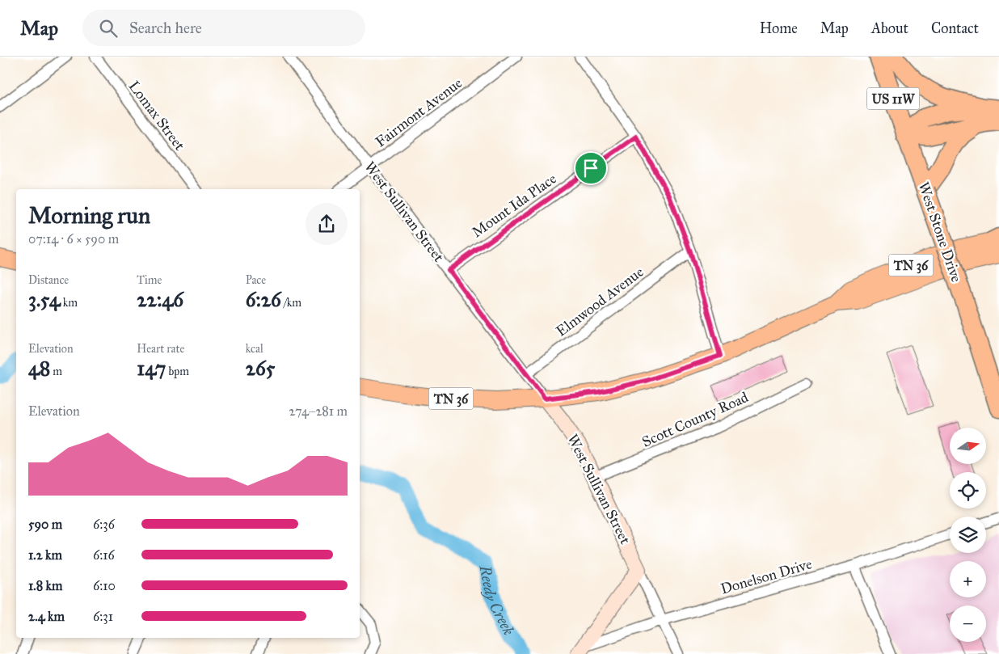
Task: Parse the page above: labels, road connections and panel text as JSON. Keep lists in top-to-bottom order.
{
  "streets": {
    "highway": ["US 11W", "West Stone Drive"],
    "main road": ["TN 36"],
    "street": [
      "Fairmont Avenue",
      "Lomax Street",
      "Mount Ida Place",
      "West Sullivan Street",
      "Elmwood Avenue",
      "Scott County Road",
      "Donelson Drive"
    ]
  },
  "crossings": [
    ["Fairmont Avenue", "West Sullivan Street"],
    ["Mount Ida Place", "West Sullivan Street"],
    ["West Sullivan Street", "TN 36"],
    ["West Sullivan Street", "Elmwood Avenue"],
    ["West Sullivan Street", "Scott County Road"]
  ],
  "water": ["Reedy Creek"],
  "north": "right",
  "page": {
    "header": "Map",
    "search": "Search here",
    "nav": [
      "Home",
      "Map",
      "About",
      "Contact"
    ],
    "heading": ["Morning run", "07:14 · 6 × 590 m"],
    "stats": [
      ["Distance", "3.54 km"],
      ["Time", "22:46"],
      ["Pace", "6:26 /km"],
      ["Elevation", "48 m"],
      ["Heart rate", "147 bpm"],
      ["kcal", "265"]
    ],
    "chart": ["Elevation", "274–281 m"],
    "map_buttons": ["+", "−"],
    "list": [
      {
        "name": "590 m",
        "note": "6:36"
      },
      {
        "name": "1.2 km",
        "note": "6:16"
      },
      {
        "name": "1.8 km",
        "note": "6:10"
      },
      {
        "name": "2.4 km",
        "note": "6:31"
      }
    ]
  }
}
